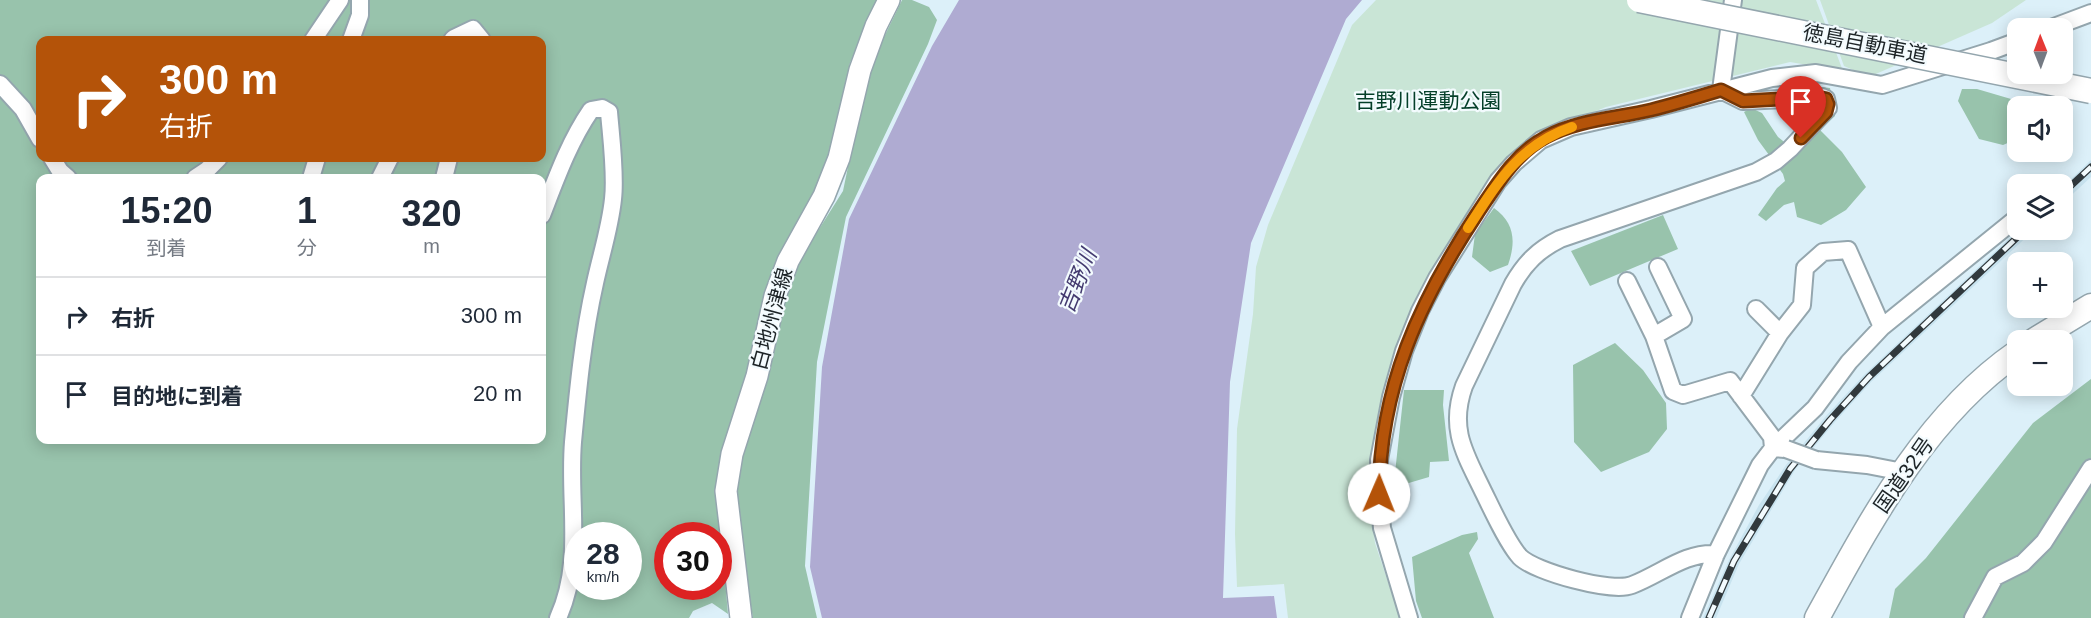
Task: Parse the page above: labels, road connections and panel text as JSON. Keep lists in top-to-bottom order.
{
  "streets": {
    "highway": ["徳島自動車道", "国道32号"],
    "main road": ["白地州津線"]
  },
  "water": ["吉野川"],
  "parks": ["吉野川運動公園"],
  "north": "top",
  "page": {
    "map_buttons": ["+", "−"],
    "turn": ["300 m", "右折"],
    "eta": [
      "15:20",
      "到着",
      "1",
      "分",
      "320",
      "m"
    ],
    "list": [
      {
        "name": "右折",
        "value": "300 m"
      },
      {
        "name": "目的地に到着",
        "value": "20 m"
      }
    ],
    "speed": "28 km/h",
    "limit": "30"
  }
}
